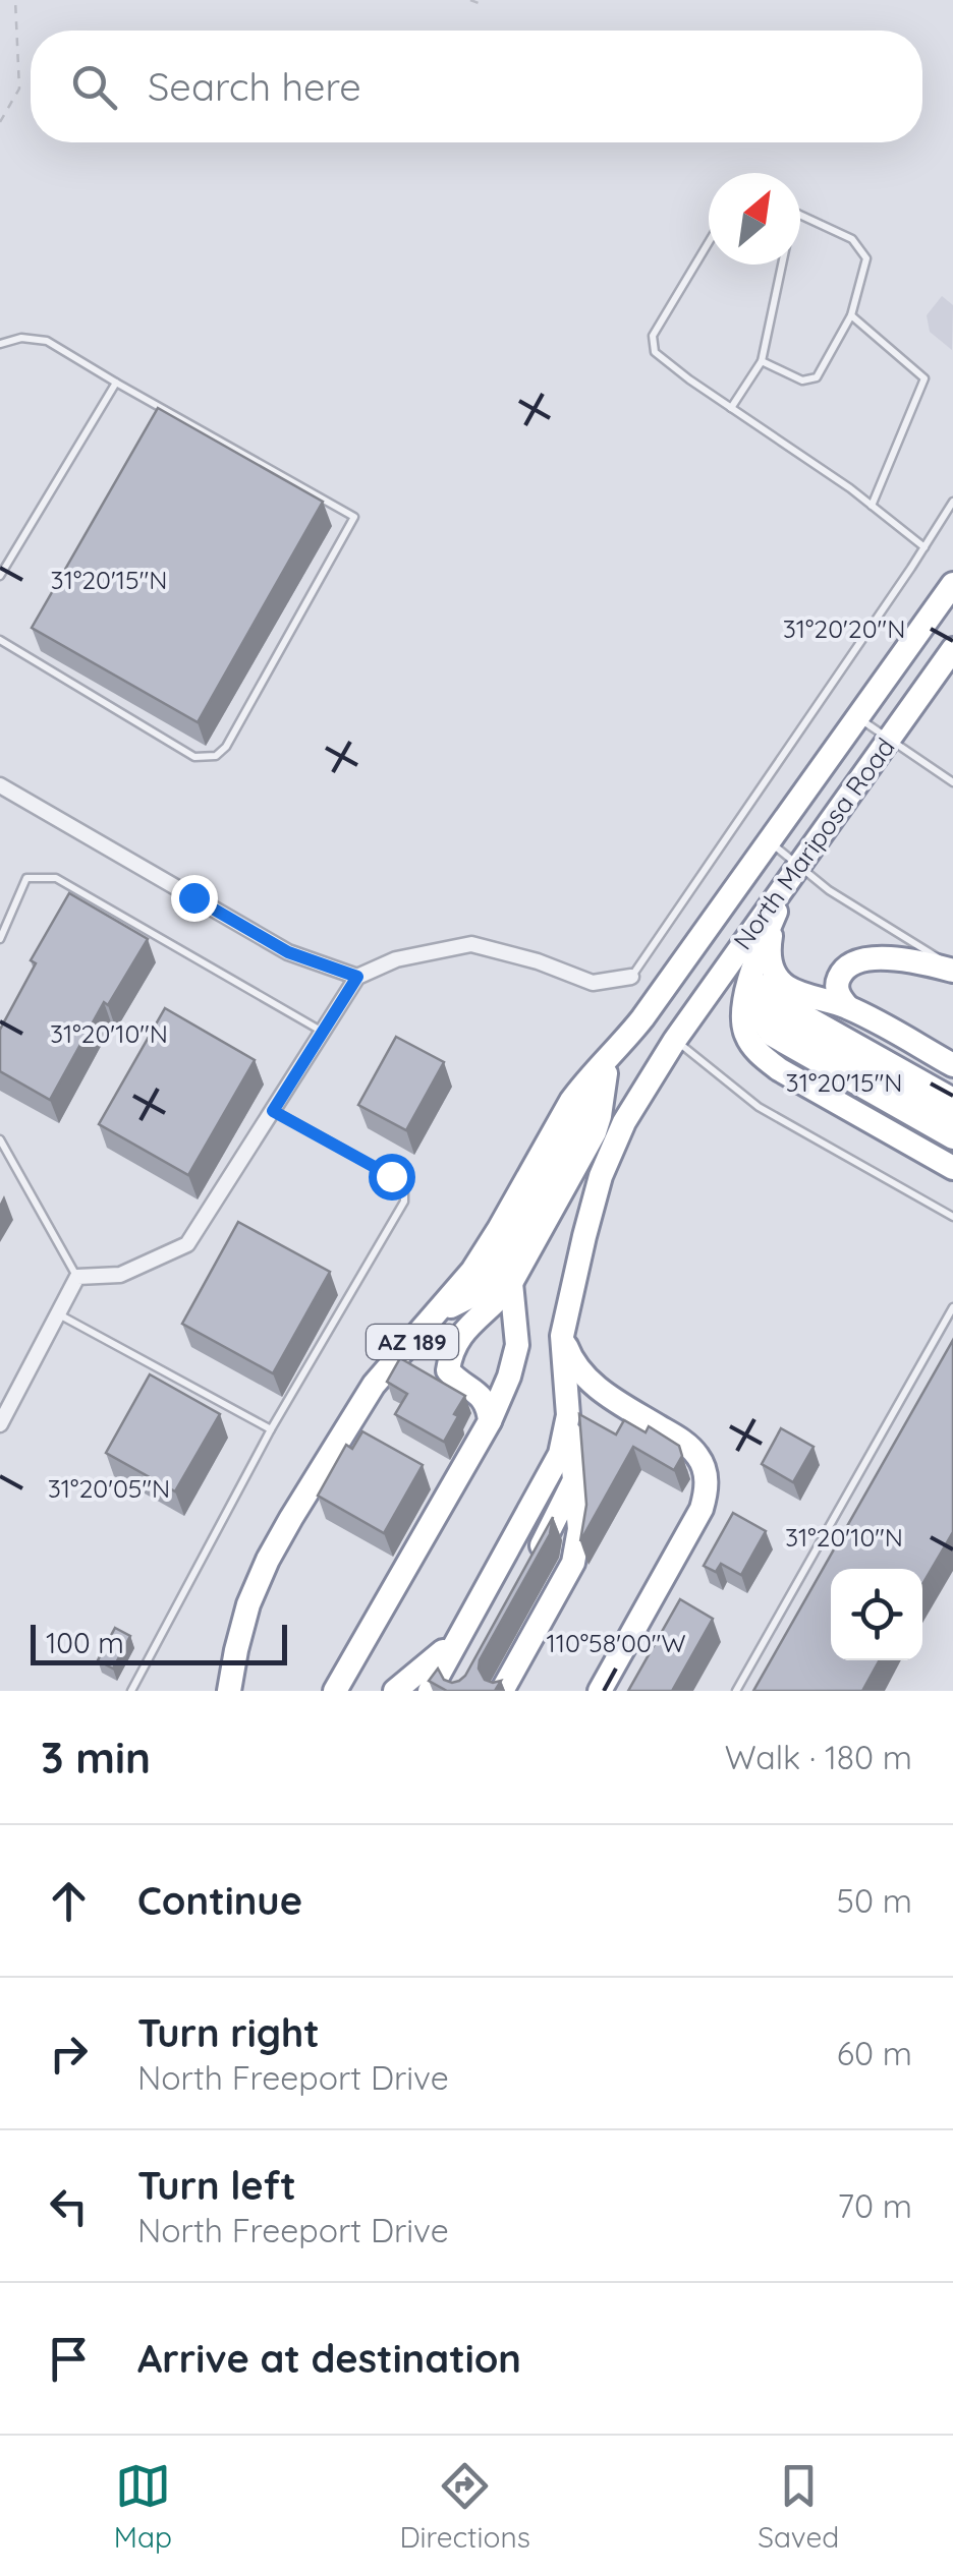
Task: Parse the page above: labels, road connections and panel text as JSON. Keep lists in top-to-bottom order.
{
  "streets": {
    "highway": ["North Mariposa Road", "AZ 189"]
  },
  "crossings": [
    ["North Mariposa Road", "AZ 189"]
  ],
  "scale_bar": "100 m",
  "north": "top right",
  "page": {
    "search": "Search here",
    "scale": "100 m",
    "heading": ["3 min", "Walk · 180 m"],
    "list": [
      ["Continue", "50 m"],
      ["Turn right", "North Freeport Drive", "60 m"],
      ["Turn left", "North Freeport Drive", "70 m"],
      "Arrive at destination"
    ],
    "nav": ["Map", "Directions", "Saved"]
  },
  "coordinates": [
    "31°20'15\"N",
    "31°20'20\"N",
    "31°20'10\"N",
    "31°20'05\"N",
    "110°58'00\"W"
  ]
}
